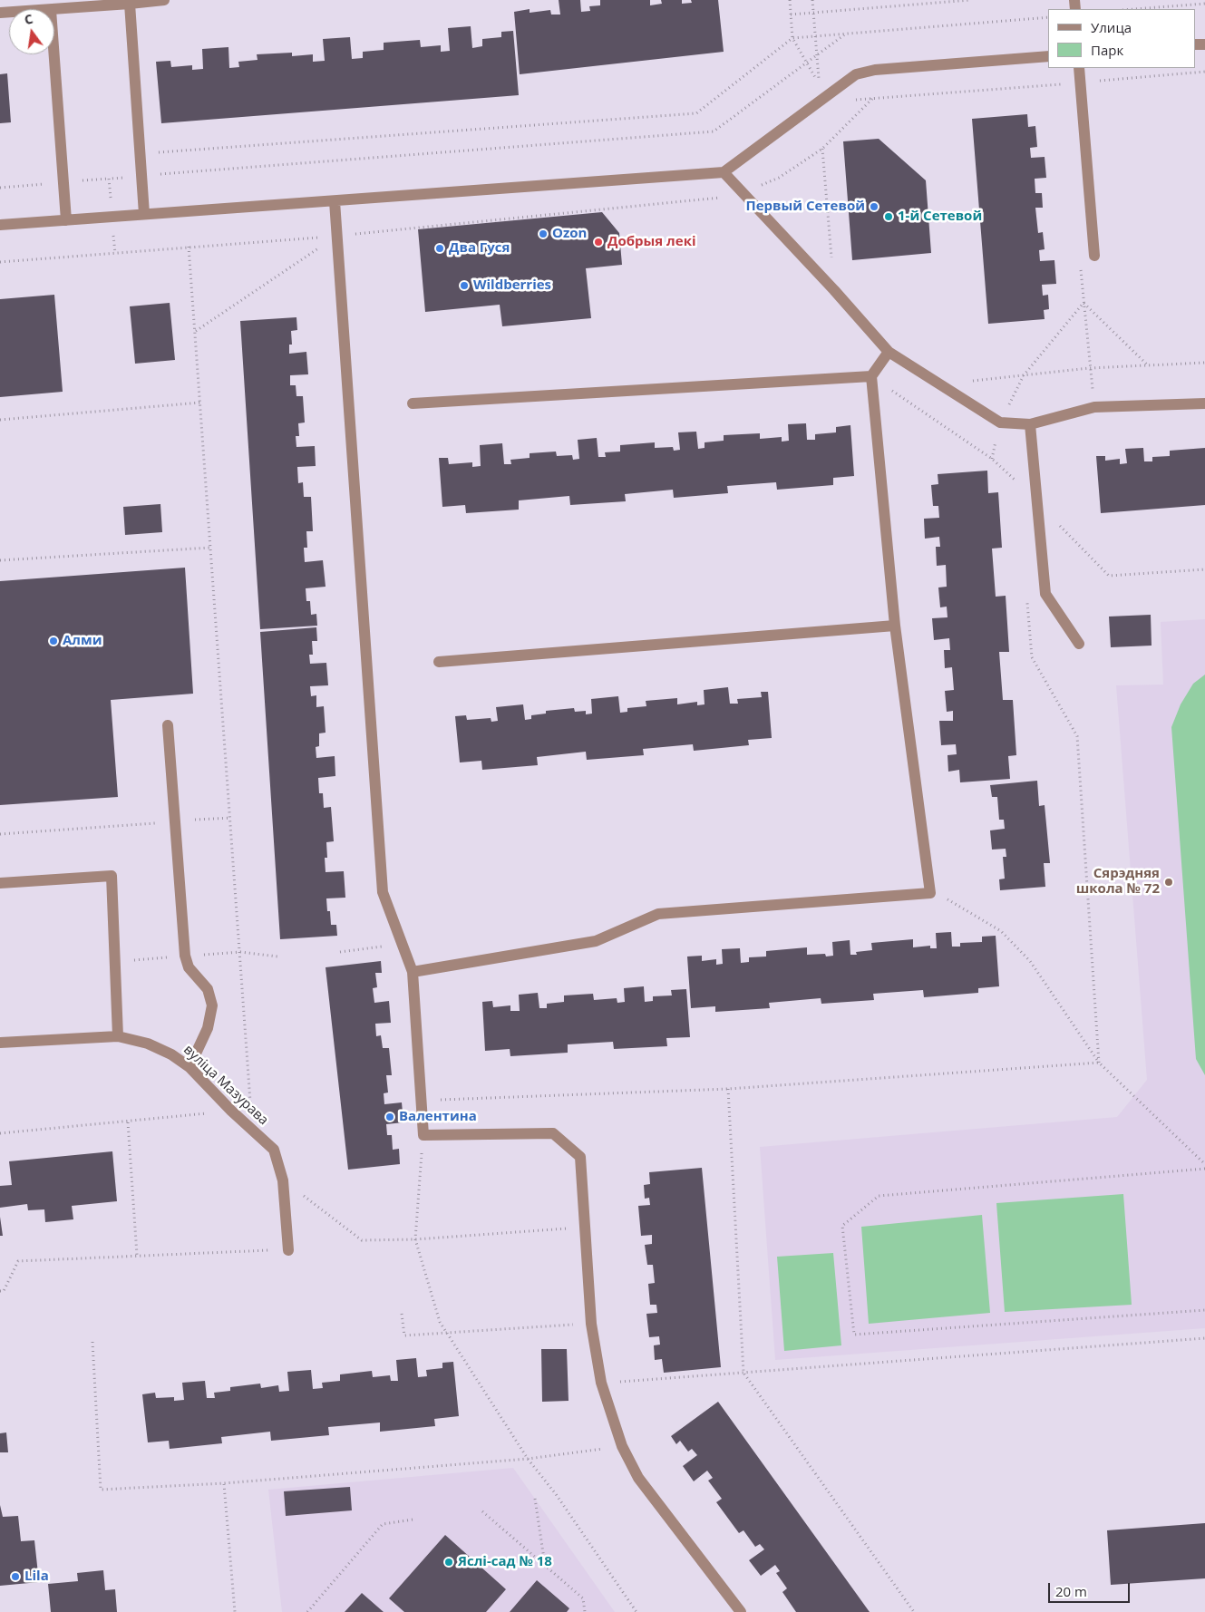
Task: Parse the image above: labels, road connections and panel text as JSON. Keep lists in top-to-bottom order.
{
  "streets": {
    "lane": ["вуліца Мазурава"]
  },
  "places": [
    "Первый Сетевой",
    "1-й Сетевой",
    "Ozon",
    "Добрыя лекі",
    "Два Гуся",
    "Wildberries",
    "Алми",
    "Сярэдняя школа № 72",
    "Валентина",
    "Яслі-сад № 18",
    "Lila"
  ],
  "legend": ["Улица", "Парк"],
  "scale_bar": "20 m",
  "north": "top"
}
